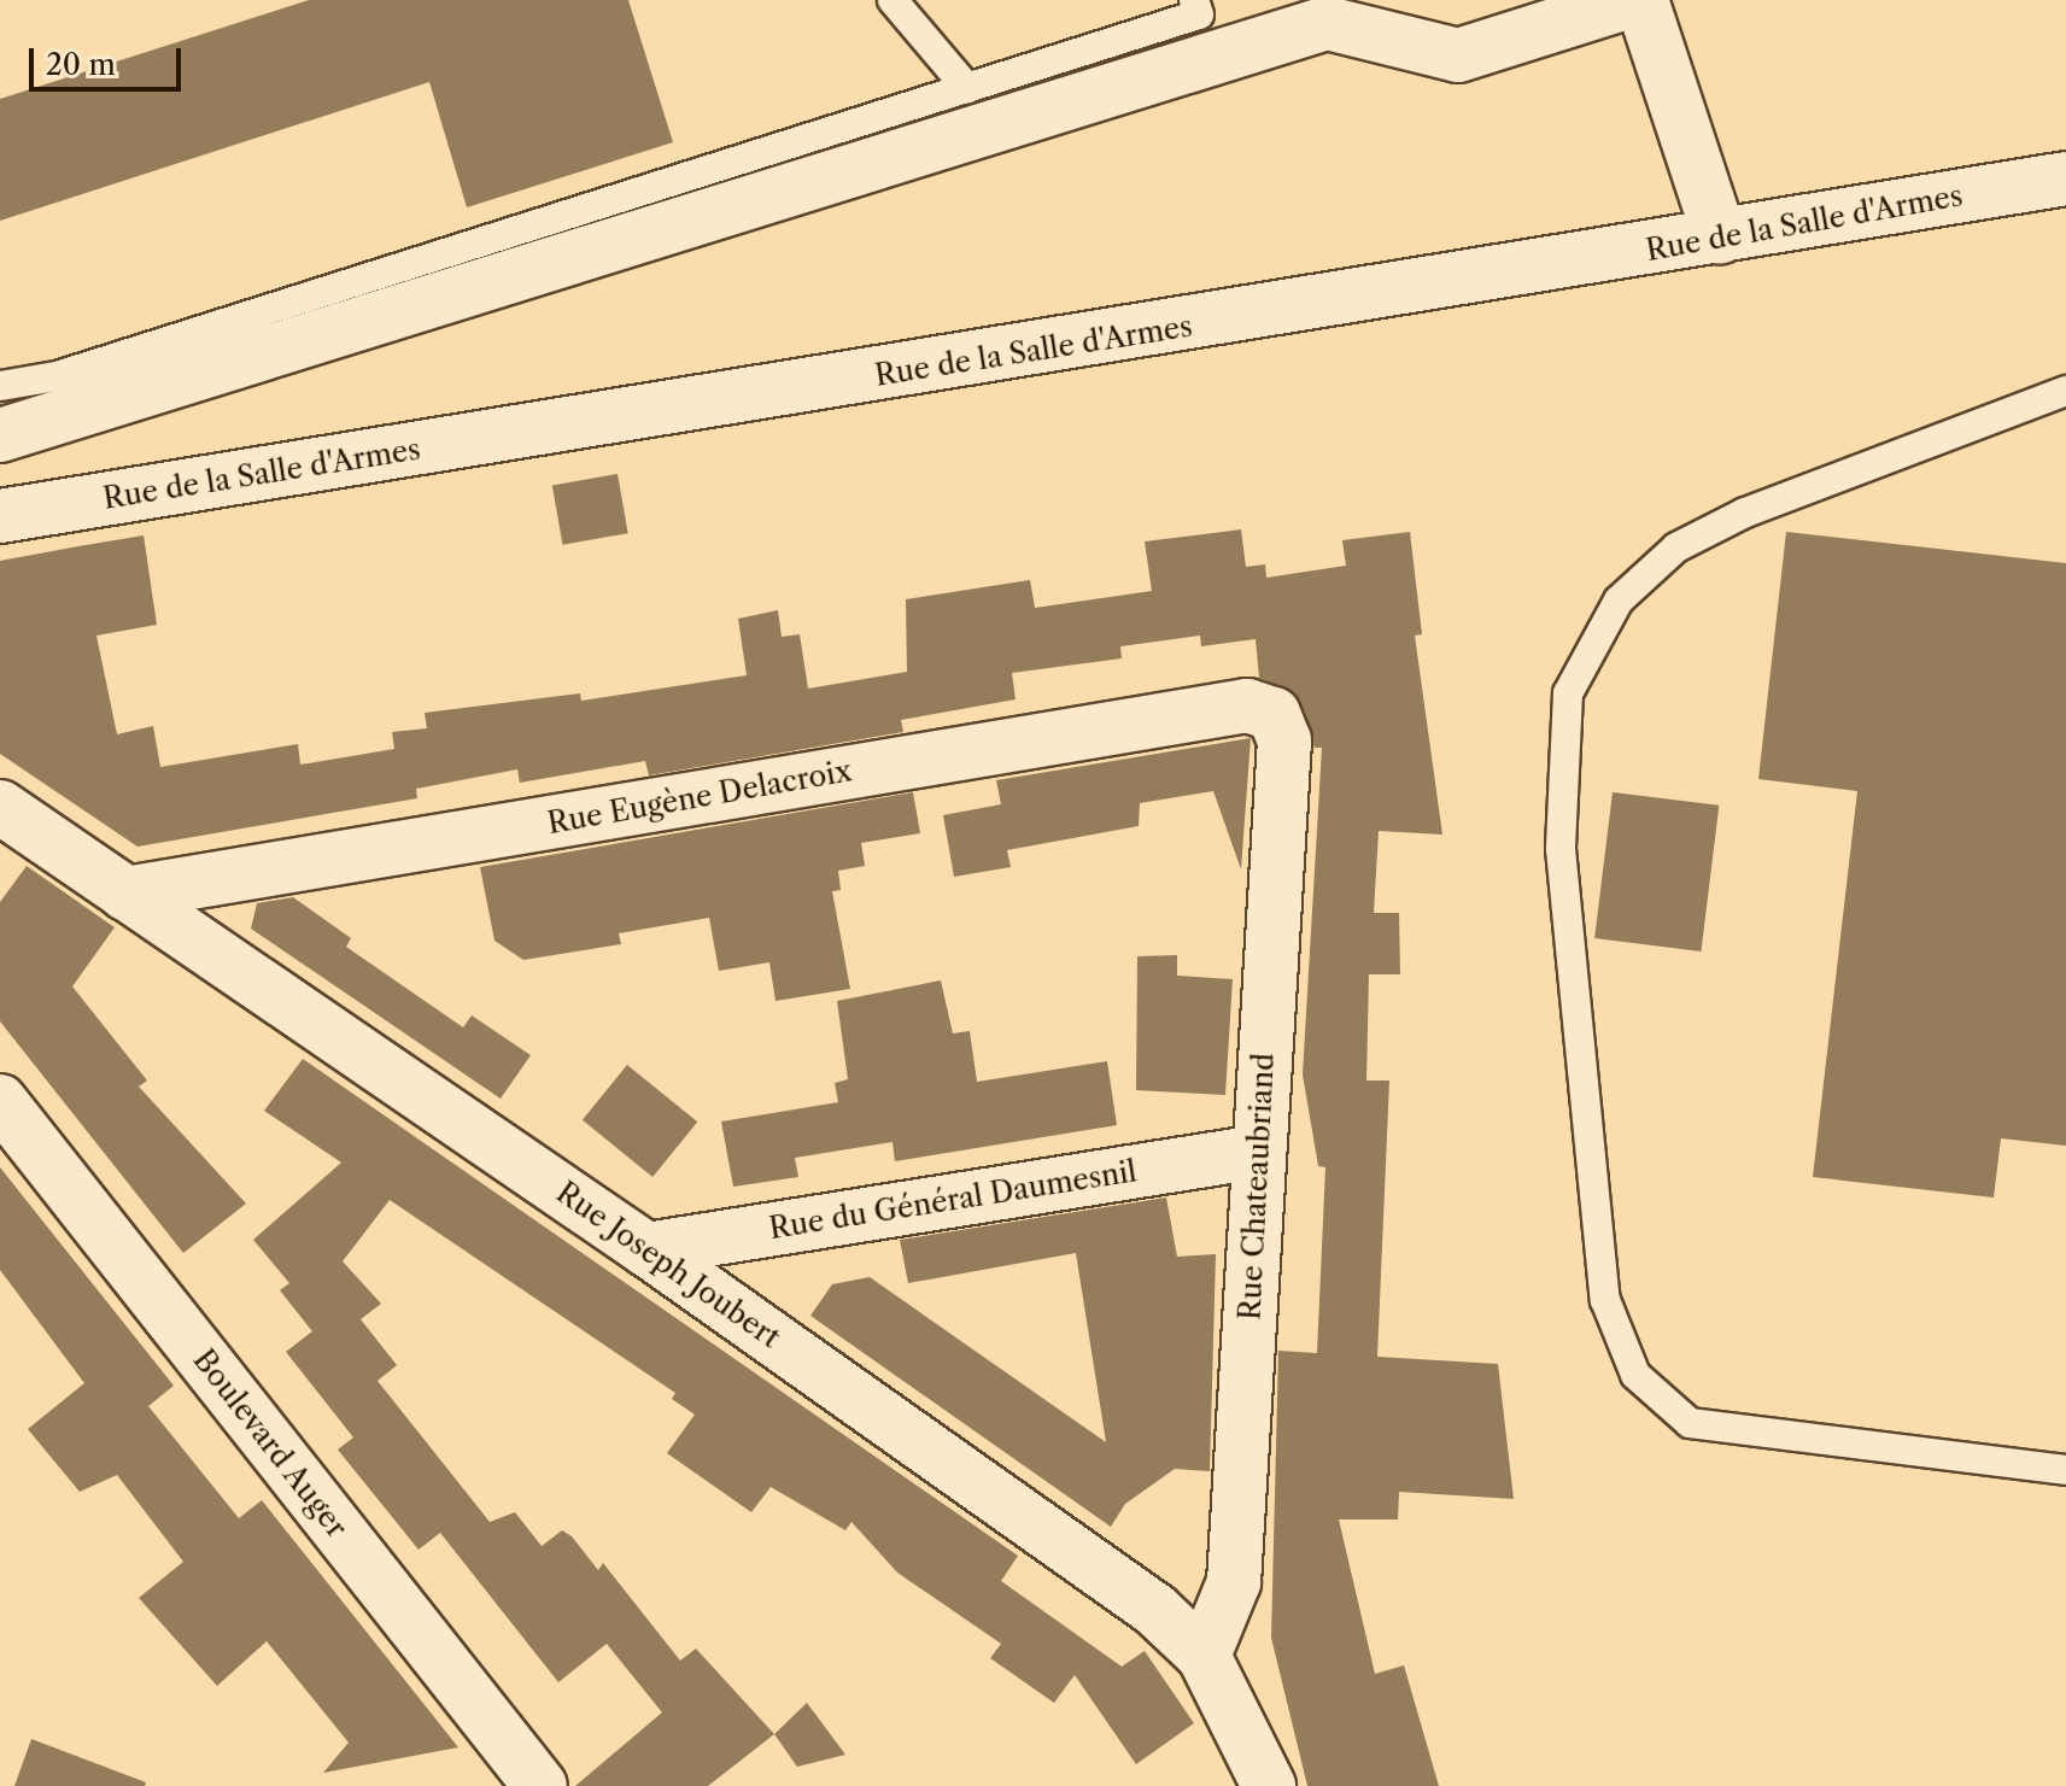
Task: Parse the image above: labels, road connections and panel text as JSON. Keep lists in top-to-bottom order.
{
  "streets": {
    "street": [
      "Rue de la Salle d'Armes",
      "Rue Eugène Delacroix",
      "Rue Chateaubriand",
      "Rue du Général Daumesnil",
      "Rue Joseph Joubert",
      "Boulevard Auger"
    ]
  },
  "crossings": [
    ["Rue Eugène Delacroix", "Rue Chateaubriand"],
    ["Rue Eugène Delacroix", "Rue Joseph Joubert"],
    ["Rue Chateaubriand", "Rue du Général Daumesnil"],
    ["Rue Chateaubriand", "Rue Joseph Joubert"],
    ["Rue du Général Daumesnil", "Rue Joseph Joubert"]
  ],
  "scale_bar": "20 m"
}
